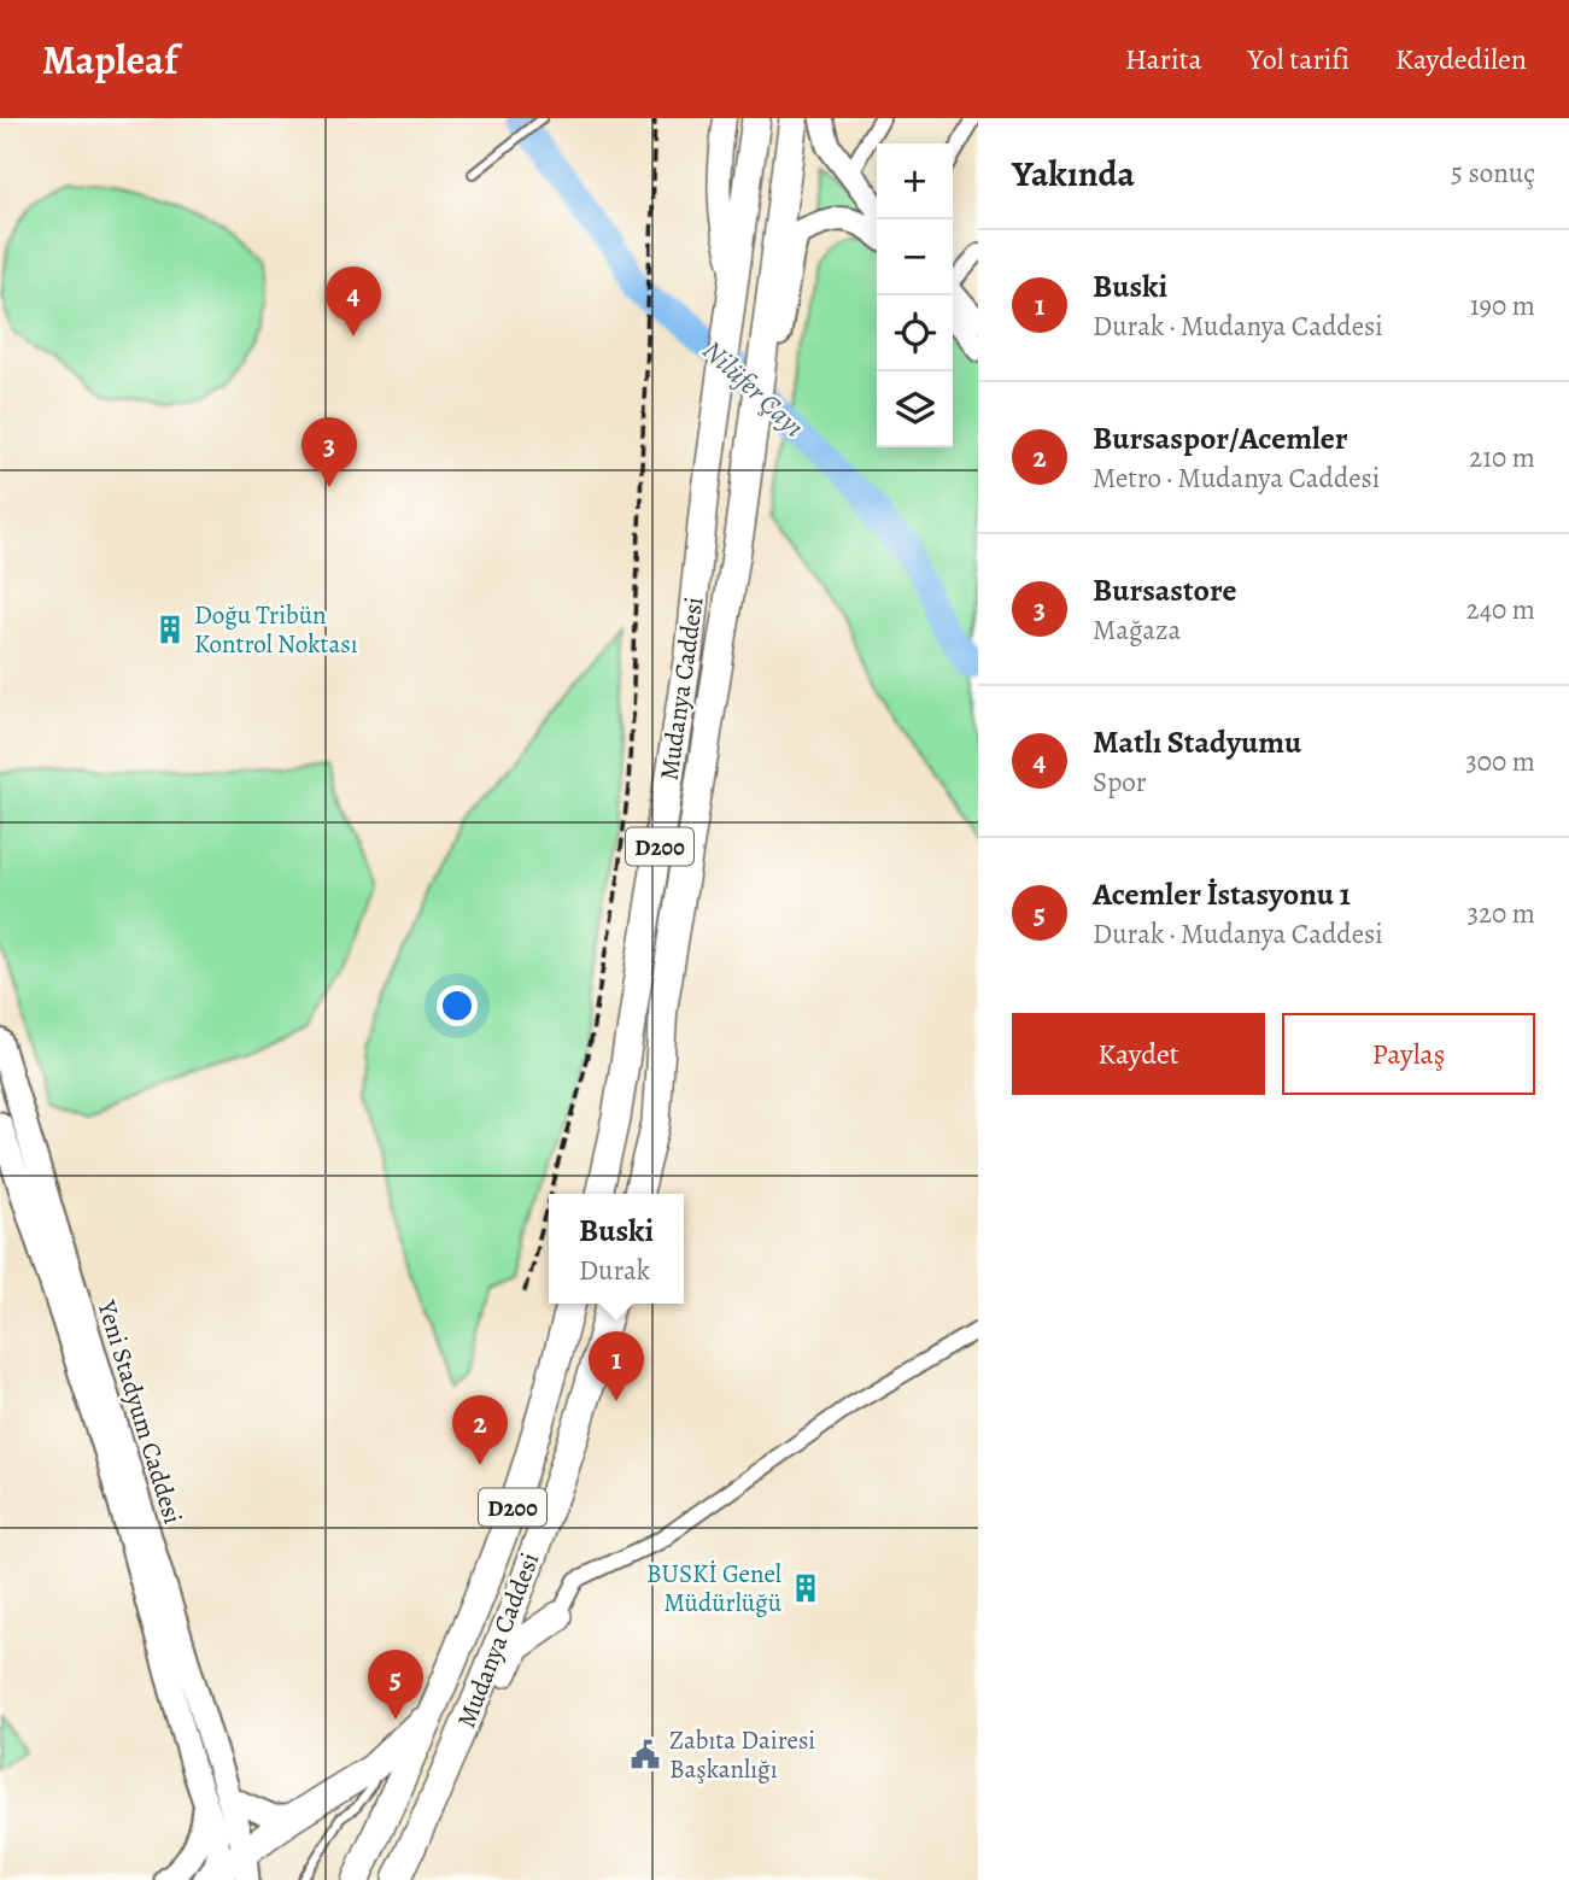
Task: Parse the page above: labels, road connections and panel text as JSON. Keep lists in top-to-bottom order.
{
  "streets": {
    "highway": ["Mudanya Caddesi", "D200"],
    "main road": ["Yeni Stadyum Caddesi"]
  },
  "crossings": [
    ["Mudanya Caddesi", "D200"]
  ],
  "water": ["Nilüfer Çayı"],
  "places": {
    "building": ["Doğu Tribün Kontrol Noktası", "BUSKİ Genel Müdürlüğü"],
    "public building": ["Zabıta Dairesi Başkanlığı"]
  },
  "page": {
    "header": "Mapleaf",
    "nav": ["Harita", "Yol tarifi", "Kaydedilen"],
    "heading": ["Yakında", "5 sonuç"],
    "map_buttons": ["+", "−"],
    "list": [
      {
        "mark": "1",
        "name": "Buski",
        "note": "Durak · Mudanya Caddesi",
        "value": "190 m"
      },
      {
        "mark": "2",
        "name": "Bursaspor/Acemler",
        "note": "Metro · Mudanya Caddesi",
        "value": "210 m"
      },
      {
        "mark": "3",
        "name": "Bursastore",
        "note": "Mağaza",
        "value": "240 m"
      },
      {
        "mark": "4",
        "name": "Matlı Stadyumu",
        "note": "Spor",
        "value": "300 m"
      },
      {
        "mark": "5",
        "name": "Acemler İstasyonu 1",
        "note": "Durak · Mudanya Caddesi",
        "value": "320 m"
      }
    ],
    "pins": [
      "4",
      "3",
      "1",
      "2",
      "5"
    ],
    "buttons": ["Kaydet", "Paylaş"],
    "popup": ["Buski", "Durak"]
  }
}
